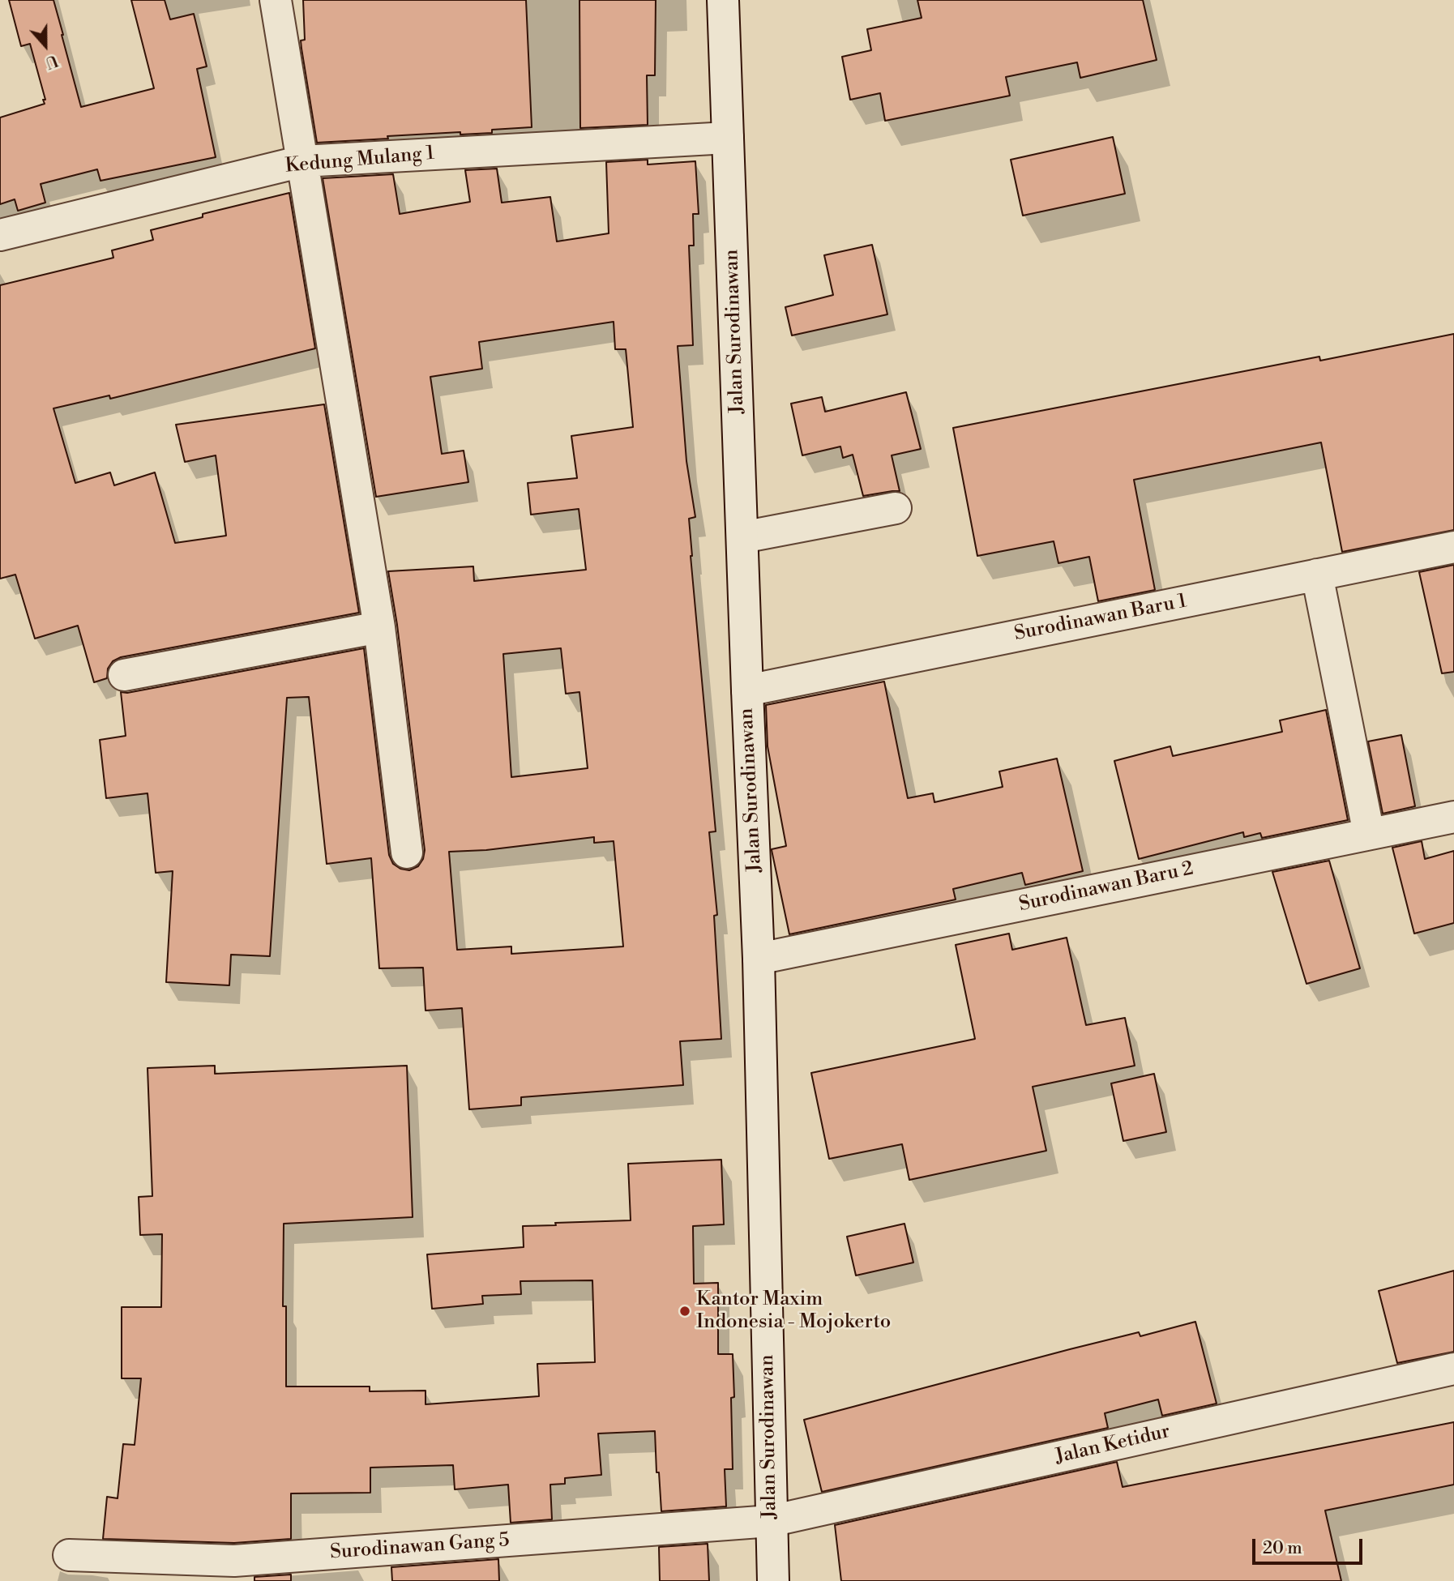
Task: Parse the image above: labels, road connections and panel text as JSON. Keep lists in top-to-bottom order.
{
  "streets": {
    "street": [
      "Kedung Mulang 1",
      "Jalan Surodinawan",
      "Surodinawan Baru 1",
      "Surodinawan Baru 2",
      "Jalan Ketidur",
      "Surodinawan Gang 5"
    ]
  },
  "crossings": [
    ["Kedung Mulang 1", "Jalan Surodinawan"],
    ["Jalan Surodinawan", "Surodinawan Baru 1"],
    ["Jalan Surodinawan", "Surodinawan Baru 2"],
    ["Jalan Surodinawan", "Jalan Ketidur"],
    ["Jalan Surodinawan", "Surodinawan Gang 5"],
    ["Jalan Ketidur", "Surodinawan Gang 5"]
  ],
  "places": ["Kantor Maxim Indonesia - Mojokerto"],
  "scale_bar": "20 m",
  "north": "bottom"
}
